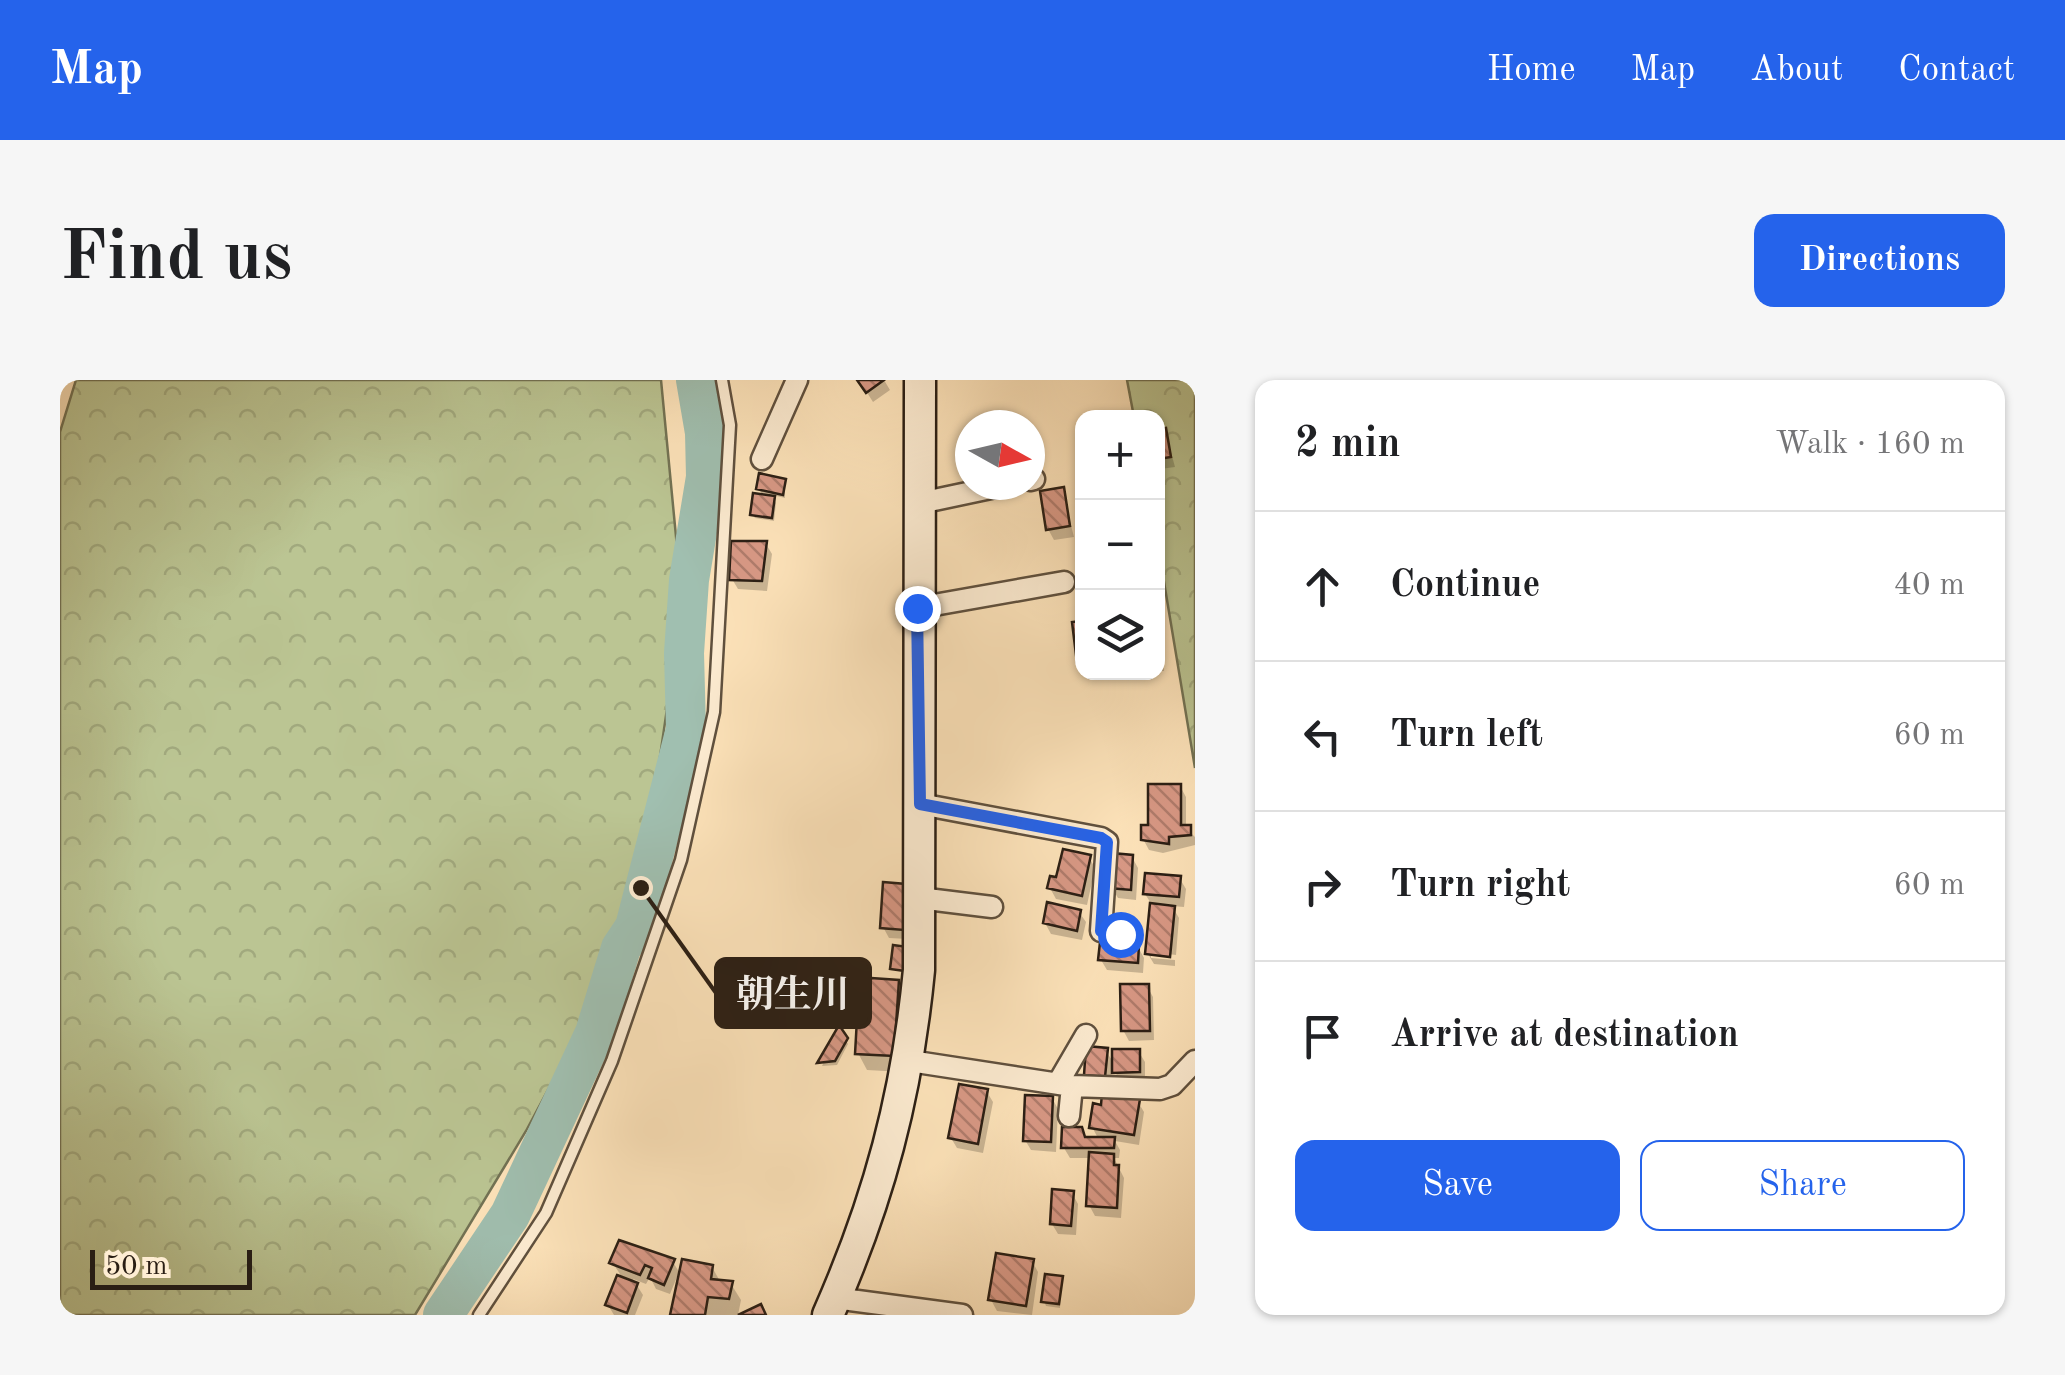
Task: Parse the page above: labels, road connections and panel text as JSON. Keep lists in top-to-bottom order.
{
  "places": ["朝生川"],
  "scale_bar": "50 m",
  "north": "right",
  "page": {
    "header": "Map",
    "nav": [
      "Home",
      "Map",
      "About",
      "Contact"
    ],
    "buttons": [
      "Directions",
      ["Save", "Share"]
    ],
    "title": "Find us",
    "heading": ["2 min", "Walk · 160 m"],
    "map_buttons": ["+", "−"],
    "list": [
      ["Continue", "40 m"],
      ["Turn left", "60 m"],
      ["Turn right", "60 m"],
      "Arrive at destination"
    ],
    "scale": "50 m"
  }
}
